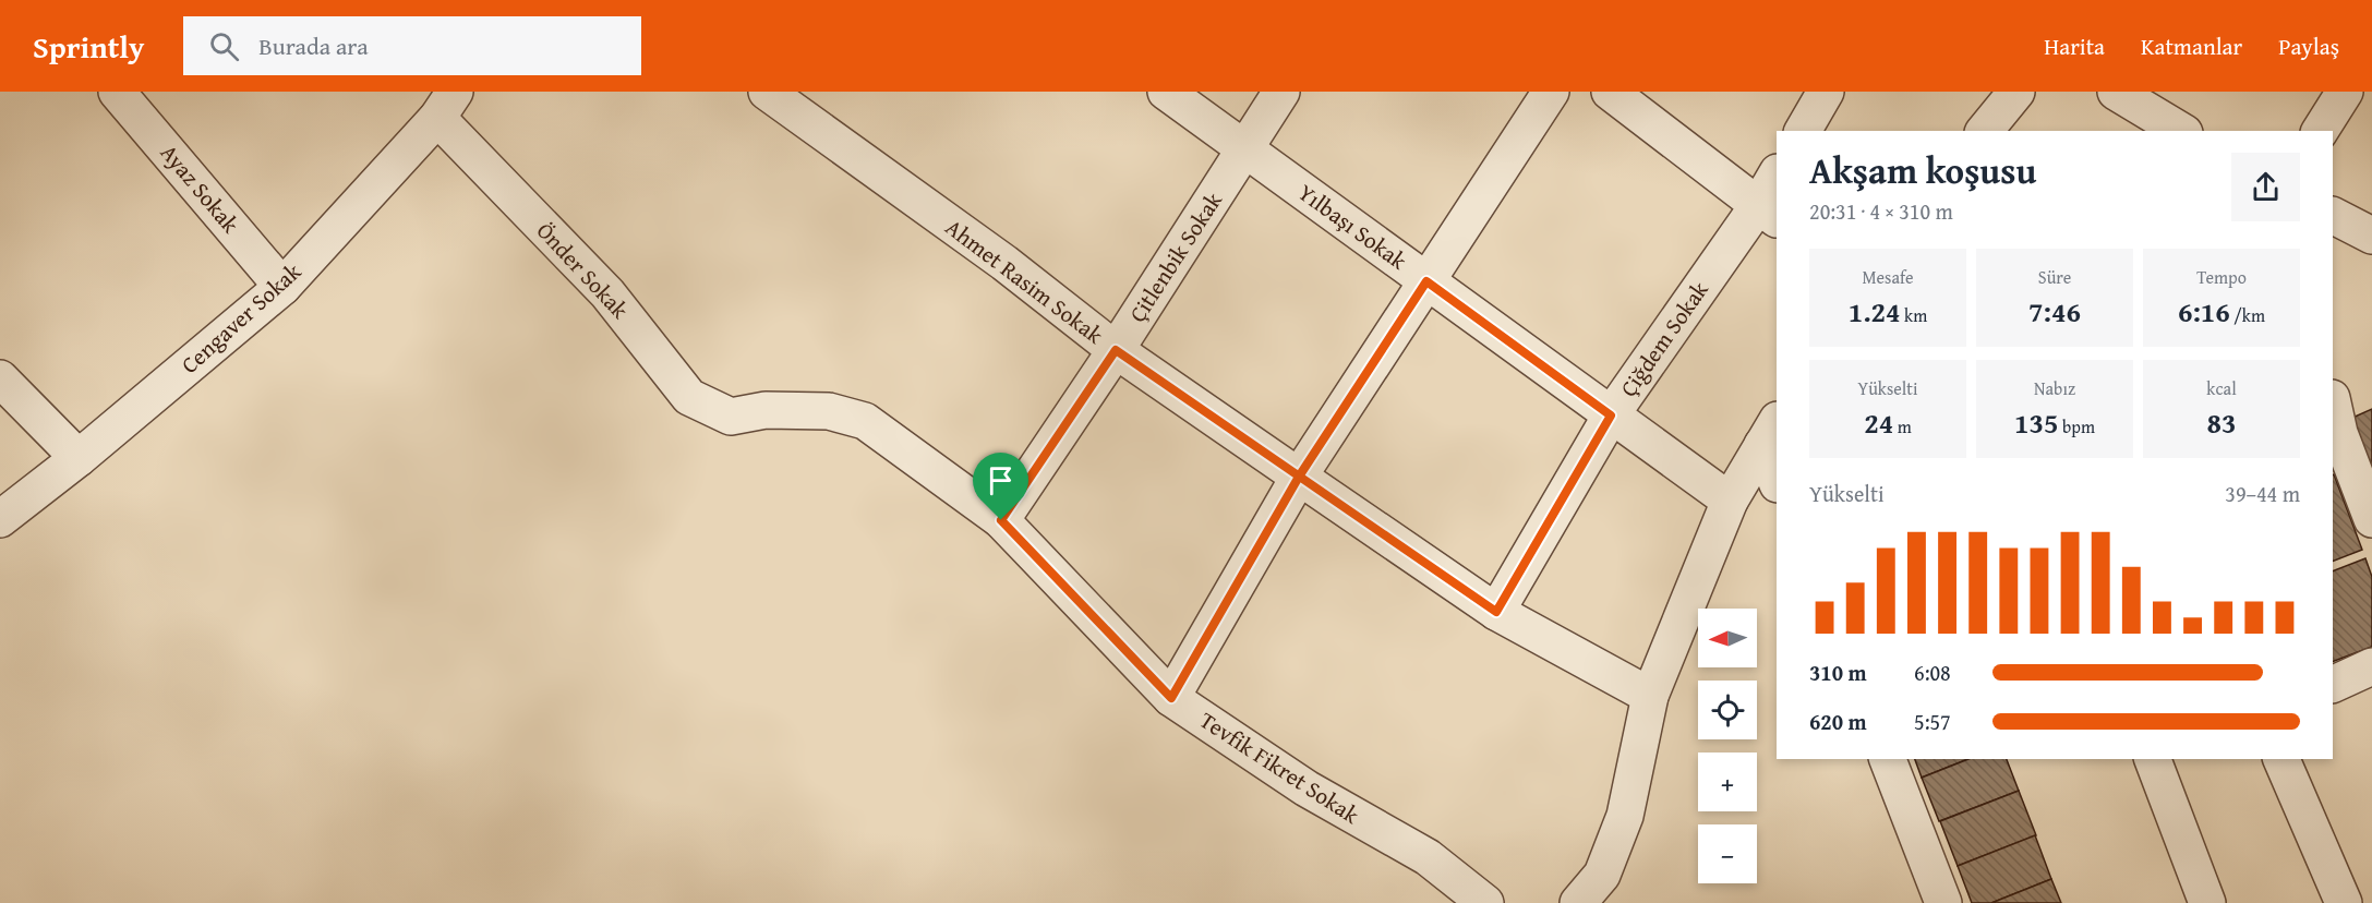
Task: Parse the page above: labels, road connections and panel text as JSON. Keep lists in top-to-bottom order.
{
  "streets": {
    "street": [
      "Ayaz Sokak",
      "Yılbaşı Sokak",
      "Çitlenbik Sokak",
      "Önder Sokak",
      "Ahmet Rasim Sokak",
      "Cengaver Sokak",
      "Çiğdem Sokak",
      "Tevfik Fikret Sokak"
    ]
  },
  "crossings": [
    ["Ayaz Sokak", "Cengaver Sokak"],
    ["Yılbaşı Sokak", "Çitlenbik Sokak"],
    ["Yılbaşı Sokak", "Çiğdem Sokak"],
    ["Çitlenbik Sokak", "Ahmet Rasim Sokak"],
    ["Çitlenbik Sokak", "Tevfik Fikret Sokak"],
    ["Önder Sokak", "Cengaver Sokak"],
    ["Önder Sokak", "Tevfik Fikret Sokak"],
    ["Ahmet Rasim Sokak", "Çiğdem Sokak"]
  ],
  "north": "left",
  "page": {
    "header": "Sprintly",
    "search": "Burada ara",
    "nav": ["Harita", "Katmanlar", "Paylaş"],
    "heading": ["Akşam koşusu", "20:31 · 4 × 310 m"],
    "stats": [
      ["Mesafe", "1.24 km"],
      ["Süre", "7:46"],
      ["Tempo", "6:16 /km"],
      ["Yükselti", "24 m"],
      ["Nabız", "135 bpm"],
      ["kcal", "83"]
    ],
    "chart": ["Yükselti", "39–44 m"],
    "map_buttons": ["+", "−"],
    "list": [
      {
        "name": "310 m",
        "note": "6:08"
      },
      {
        "name": "620 m",
        "note": "5:57"
      }
    ]
  }
}
